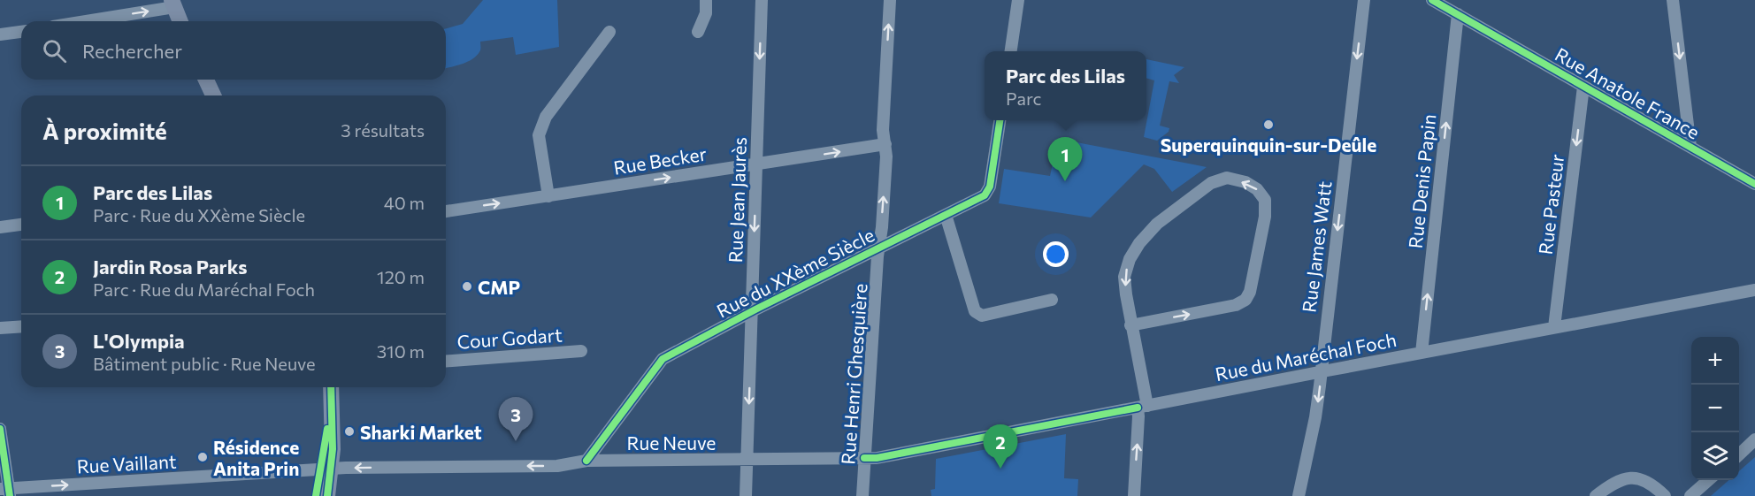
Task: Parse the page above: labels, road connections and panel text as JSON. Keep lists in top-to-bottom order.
{
  "streets": {
    "street": [
      "Rue Anatole France",
      "Rue Becker",
      "Rue Denis Papin",
      "Rue Jean Jaurès",
      "Rue Pasteur",
      "Rue James Watt",
      "Rue du XXème Siècle",
      "Cour Godart",
      "Rue du Maréchal Foch",
      "Rue Henri Ghesquière",
      "Rue Neuve",
      "Rue Vaillant"
    ]
  },
  "crossings": [
    ["Rue Anatole France", "Rue Denis Papin"],
    ["Rue Anatole France", "Rue Pasteur"],
    ["Rue Becker", "Rue Jean Jaurès"],
    ["Rue Becker", "Rue Henri Ghesquière"],
    ["Rue Denis Papin", "Rue du Maréchal Foch"],
    ["Rue Jean Jaurès", "Rue du XXème Siècle"],
    ["Rue Jean Jaurès", "Rue Neuve"],
    ["Rue Pasteur", "Rue du Maréchal Foch"],
    ["Rue James Watt", "Rue du Maréchal Foch"],
    ["Rue du XXème Siècle", "Rue Henri Ghesquière"],
    ["Rue du XXème Siècle", "Rue Neuve"],
    ["Rue du Maréchal Foch", "Rue Henri Ghesquière"],
    ["Rue du Maréchal Foch", "Rue Neuve"],
    ["Rue Henri Ghesquière", "Rue Neuve"],
    ["Rue Neuve", "Rue Vaillant"]
  ],
  "one_way": [
    "Rue Becker",
    "Rue Denis Papin",
    "Rue Jean Jaurès",
    "Rue Pasteur",
    "Rue James Watt",
    "Rue Henri Ghesquière",
    "Rue Neuve",
    "Rue Vaillant"
  ],
  "places": [
    "Superquinquin-sur-Deûle",
    "CMP",
    "Sharki Market",
    "Résidence Anita Prin"
  ],
  "page": {
    "search": "Rechercher",
    "popup": ["Parc des Lilas", "Parc"],
    "heading": ["À proximité", "3 résultats"],
    "pins": ["1", "3", "2"],
    "list": [
      {
        "mark": "1",
        "name": "Parc des Lilas",
        "note": "Parc · Rue du XXème Siècle",
        "value": "40 m"
      },
      {
        "mark": "2",
        "name": "Jardin Rosa Parks",
        "note": "Parc · Rue du Maréchal Foch",
        "value": "120 m"
      },
      {
        "mark": "3",
        "name": "L'Olympia",
        "note": "Bâtiment public · Rue Neuve",
        "value": "310 m"
      }
    ],
    "map_buttons": ["+", "−"]
  }
}
